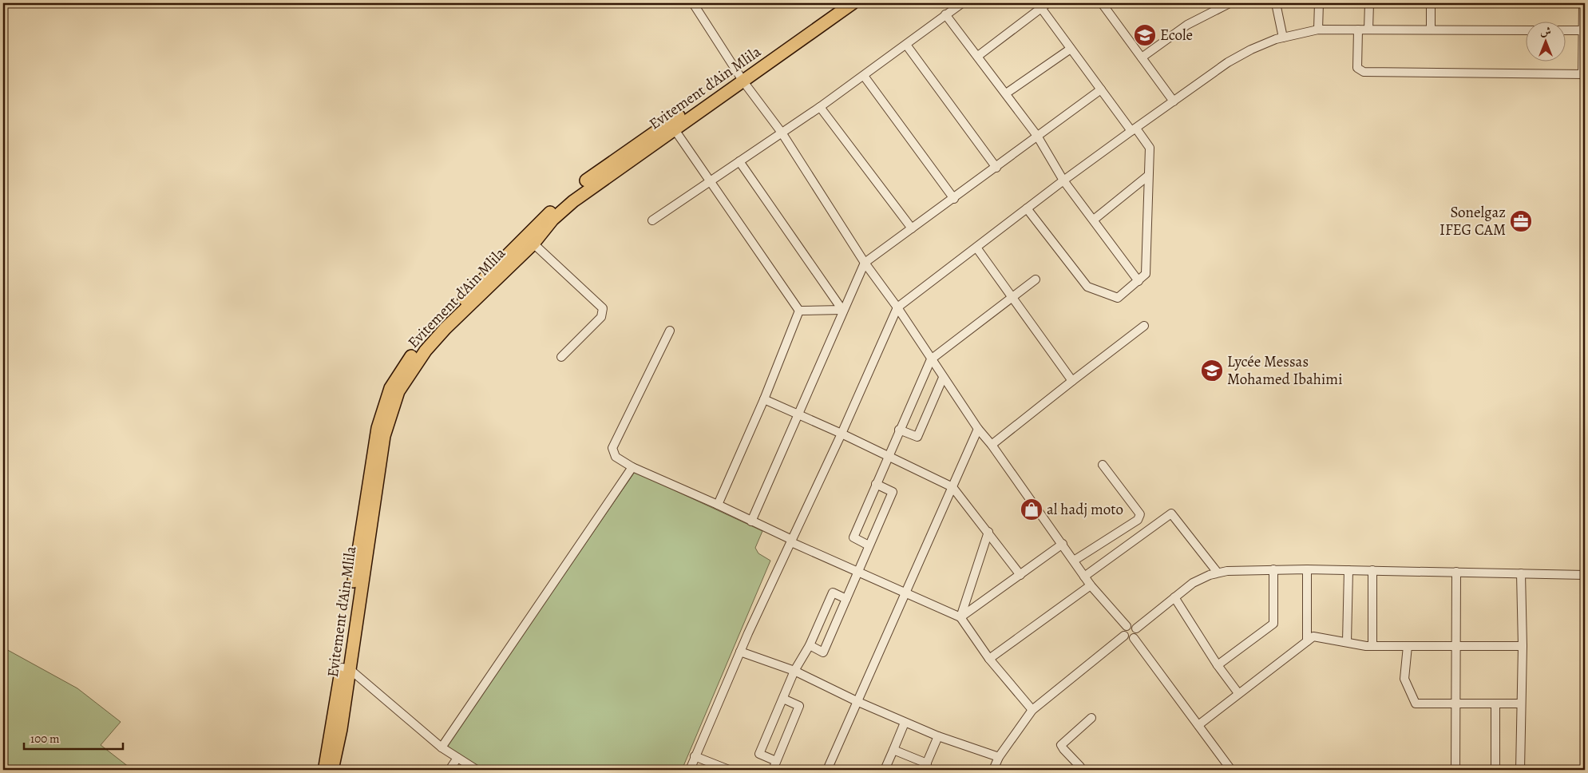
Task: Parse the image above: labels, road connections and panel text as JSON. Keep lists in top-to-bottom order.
{
  "streets": {
    "highway": ["Evitement d'Ain Mlila"]
  },
  "places": {
    "school or university": ["Ecole", "Lycée Messas Mohamed Ibahimi"],
    "office": ["Sonelgaz IFEG CAM"],
    "shop": ["al hadj moto"]
  },
  "scale_bar": "100 m",
  "north": "top"
}
